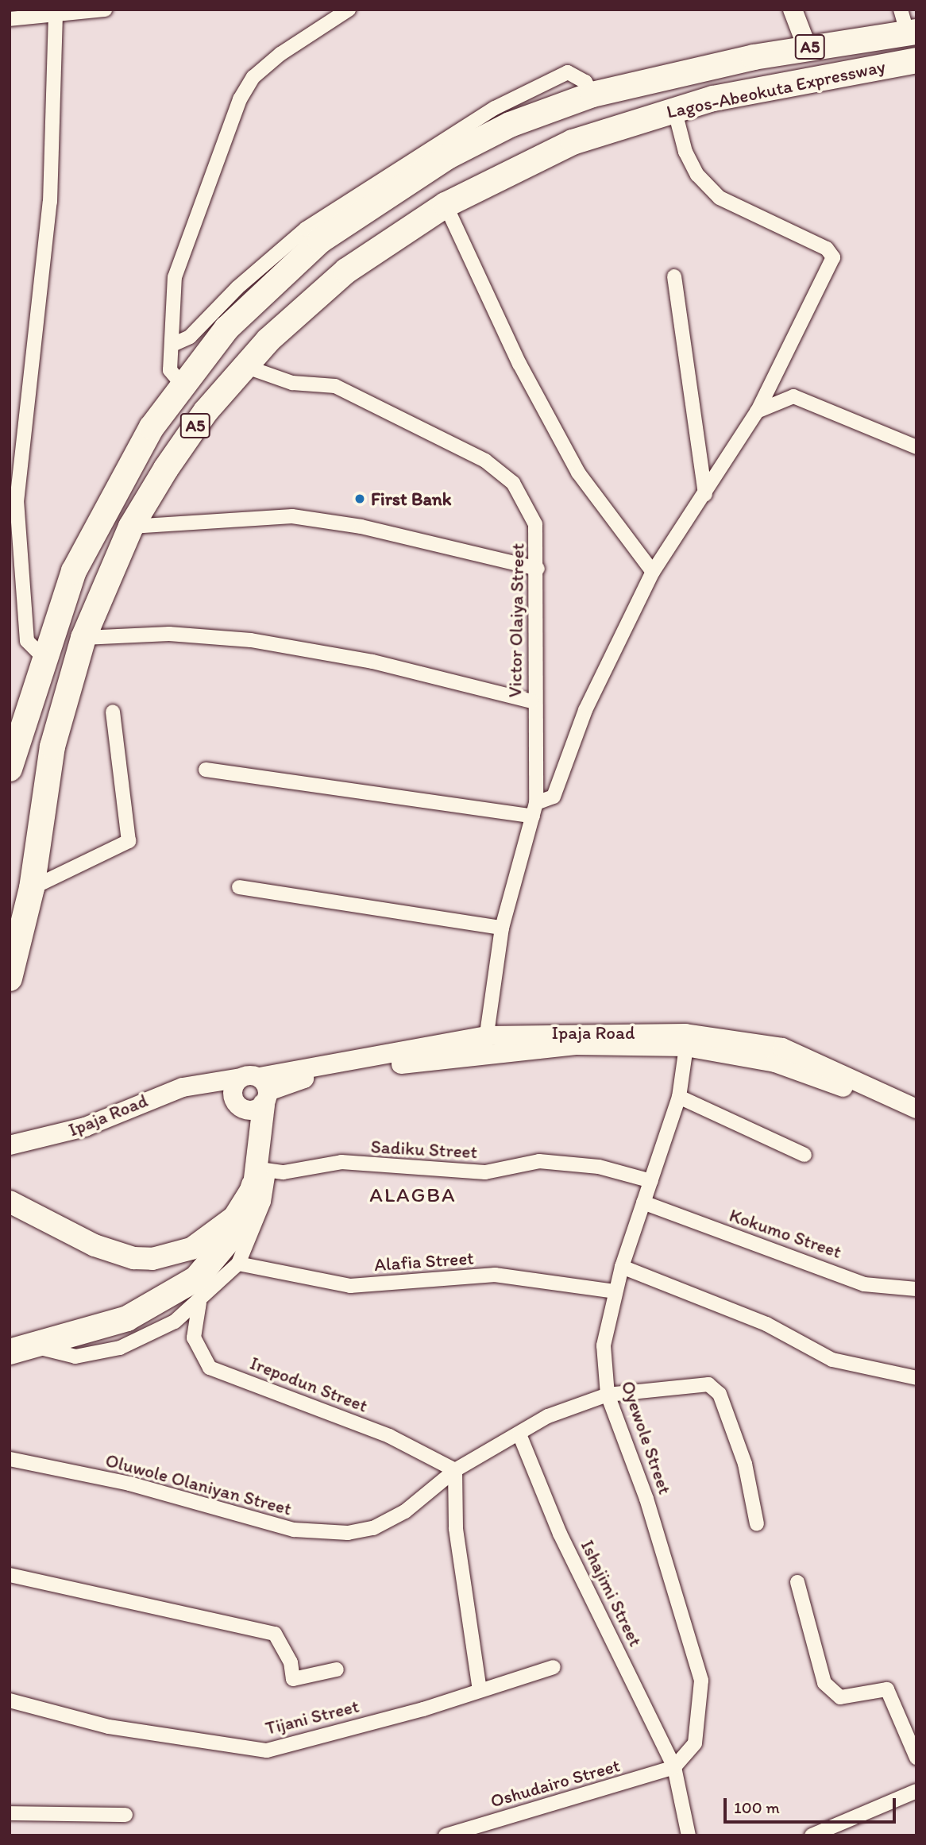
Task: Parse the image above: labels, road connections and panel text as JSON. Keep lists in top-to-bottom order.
{
  "streets": {
    "highway": ["A5", "Lagos-Abeokuta Expressway"],
    "main road": ["Ipaja Road"],
    "street": [
      "Victor Olaiya Street",
      "Sadiku Street",
      "Kokumo Street",
      "Alafia Street",
      "Irepodun Street",
      "Oyewole Street",
      "Oluwole Olaniyan Street",
      "Ishajimi Street",
      "Tijani Street",
      "Oshudairo Street"
    ]
  },
  "crossings": [
    ["Lagos-Abeokuta Expressway", "Victor Olaiya Street"],
    ["Victor Olaiya Street", "Ipaja Road"],
    ["Ipaja Road", "Oyewole Street"],
    ["Sadiku Street", "Oyewole Street"],
    ["Kokumo Street", "Oyewole Street"],
    ["Alafia Street", "Oyewole Street"],
    ["Irepodun Street", "Oluwole Olaniyan Street"],
    ["Oyewole Street", "Oluwole Olaniyan Street"],
    ["Oyewole Street", "Ishajimi Street"],
    ["Oyewole Street", "Oshudairo Street"],
    ["Oluwole Olaniyan Street", "Ishajimi Street"],
    ["Ishajimi Street", "Oshudairo Street"]
  ],
  "districts": ["ALAGBA"],
  "places": ["First Bank"],
  "scale_bar": "100 m"
}
